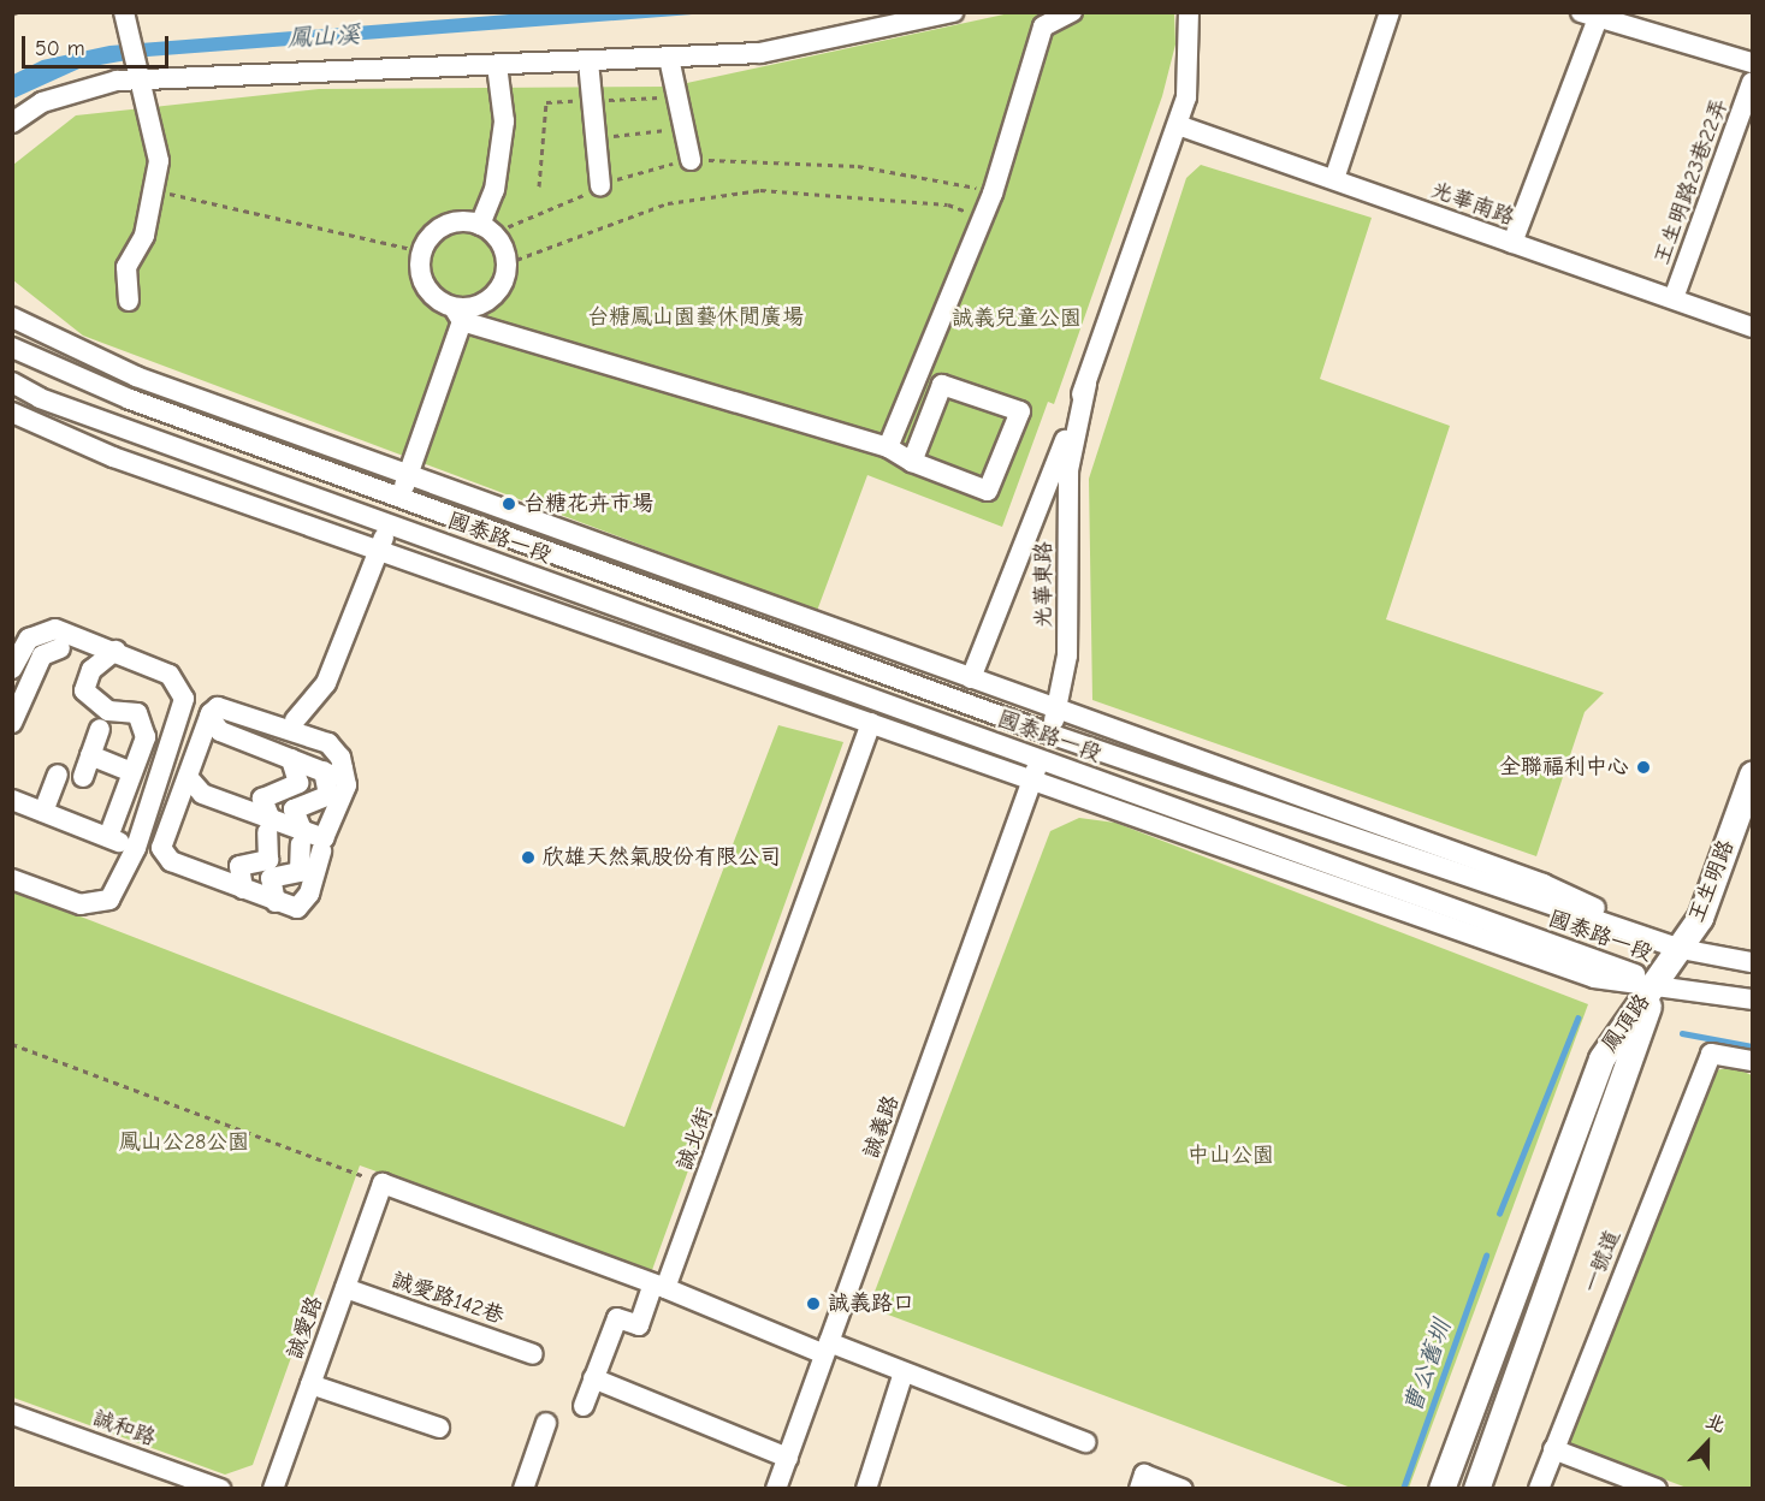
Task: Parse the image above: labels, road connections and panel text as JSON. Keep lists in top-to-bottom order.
{
  "streets": {
    "main road": ["王生明路", "鳳頂路"],
    "street": [
      "王生明路23巷22弄",
      "光華南路",
      "國泰路一段",
      "光華東路",
      "誠義路",
      "誠北街",
      "一號道",
      "誠愛路142巷",
      "誠愛路",
      "誠和路"
    ]
  },
  "crossings": [
    ["王生明路23巷22弄", "光華南路"],
    ["光華南路", "光華東路"],
    ["國泰路一段", "光華東路"],
    ["國泰路一段", "王生明路"],
    ["國泰路一段", "鳳頂路"],
    ["國泰路一段", "誠義路"],
    ["國泰路一段", "誠北街"],
    ["光華東路", "誠義路"],
    ["王生明路", "鳳頂路"],
    ["誠愛路142巷", "誠愛路"]
  ],
  "water": ["鳳山溪", "曹公舊圳"],
  "parks": [
    "台糖鳳山園藝休閒廣場",
    "誠義兒童公園",
    "鳳山公28公園",
    "中山公園"
  ],
  "places": [
    "台糖花卉市場",
    "全聯福利中心",
    "欣雄天然氣股份有限公司",
    "誠義路口"
  ],
  "scale_bar": "50 m",
  "north": "top"
}
